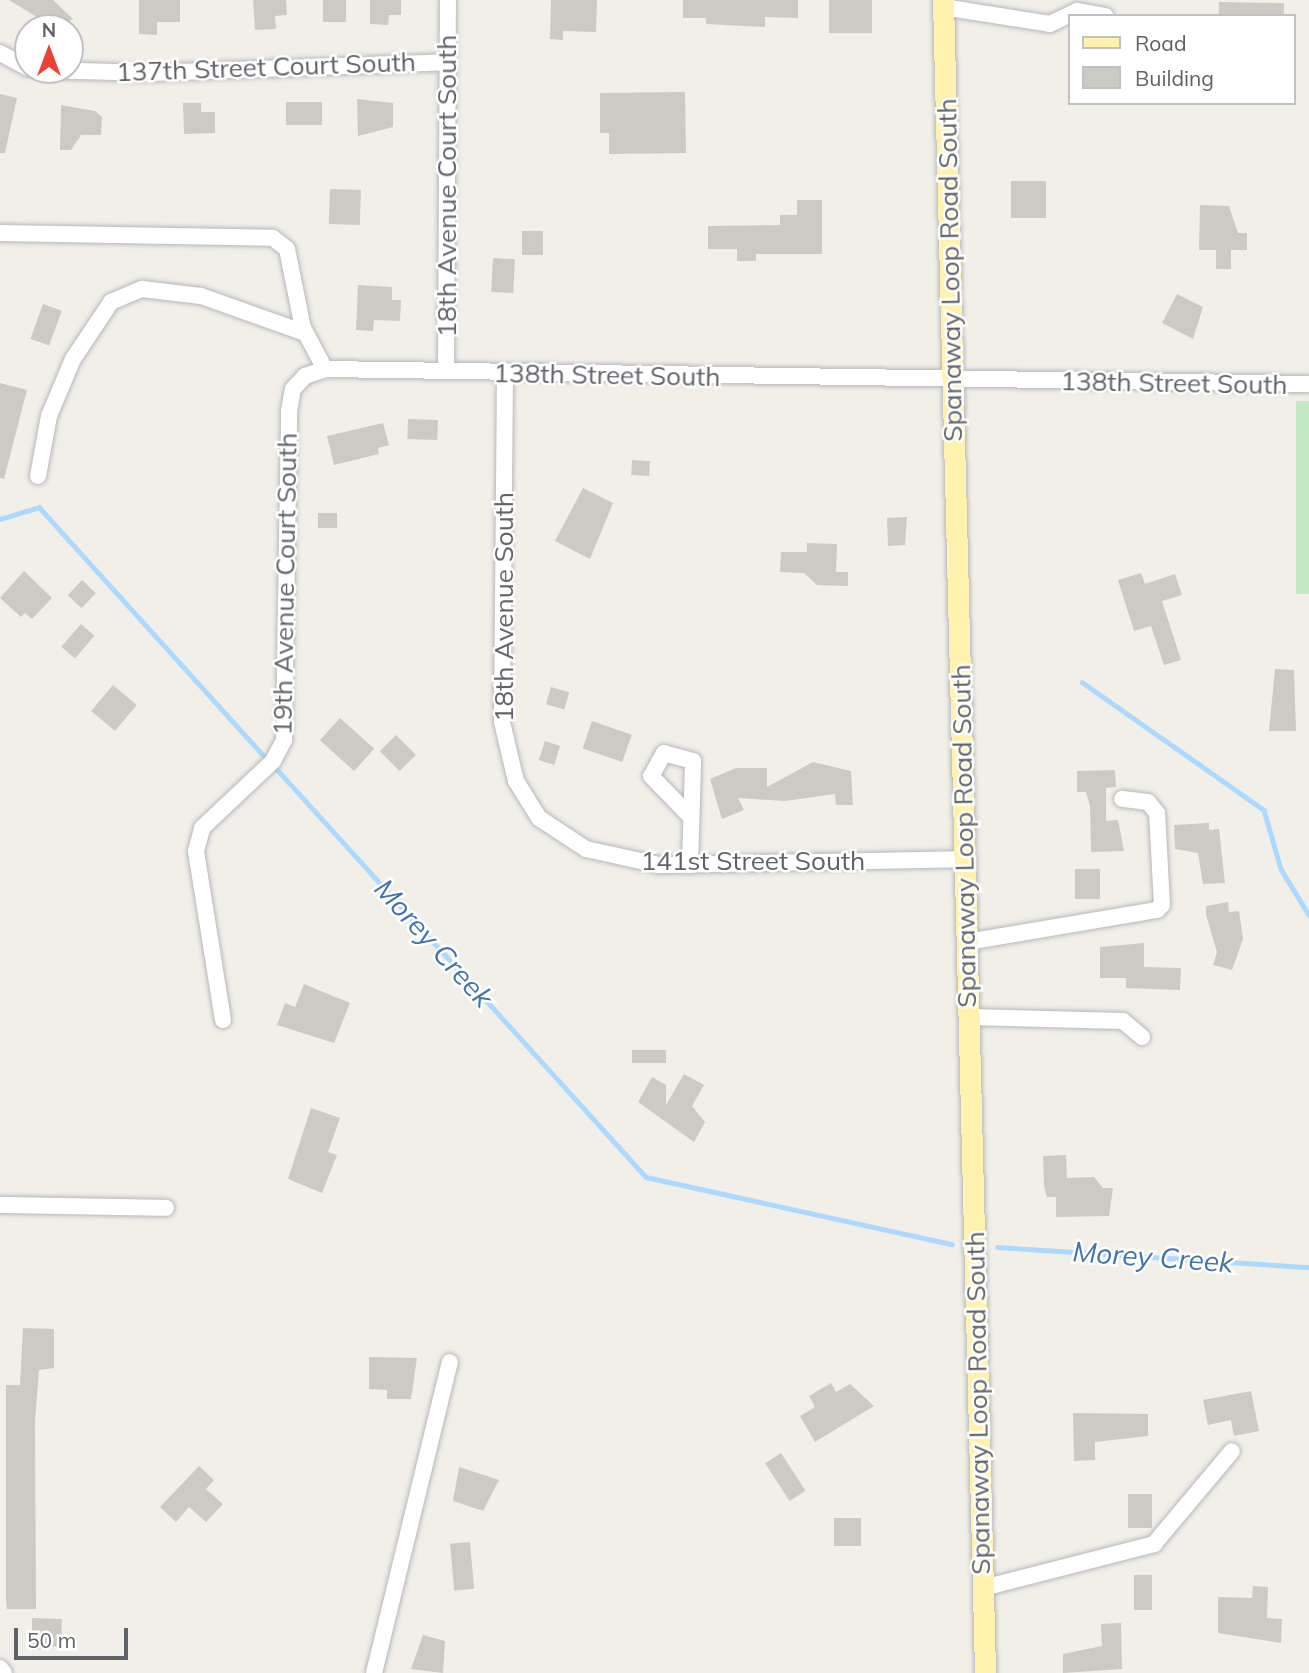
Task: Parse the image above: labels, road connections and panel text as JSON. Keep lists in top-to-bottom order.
{
  "streets": {
    "main road": ["Spanaway Loop Road South"],
    "street": [
      "137th Street Court South",
      "18th Avenue Court South",
      "138th Street South",
      "19th Avenue Court South",
      "18th Avenue South",
      "141st Street South"
    ]
  },
  "crossings": [
    ["137th Street Court South", "18th Avenue Court South"],
    ["18th Avenue Court South", "138th Street South"],
    ["Spanaway Loop Road South", "138th Street South"],
    ["Spanaway Loop Road South", "141st Street South"],
    ["138th Street South", "19th Avenue Court South"],
    ["138th Street South", "18th Avenue South"],
    ["18th Avenue South", "141st Street South"]
  ],
  "water": ["Morey Creek"],
  "legend": ["Road", "Building"],
  "scale_bar": "50 m",
  "north": "top"
}
